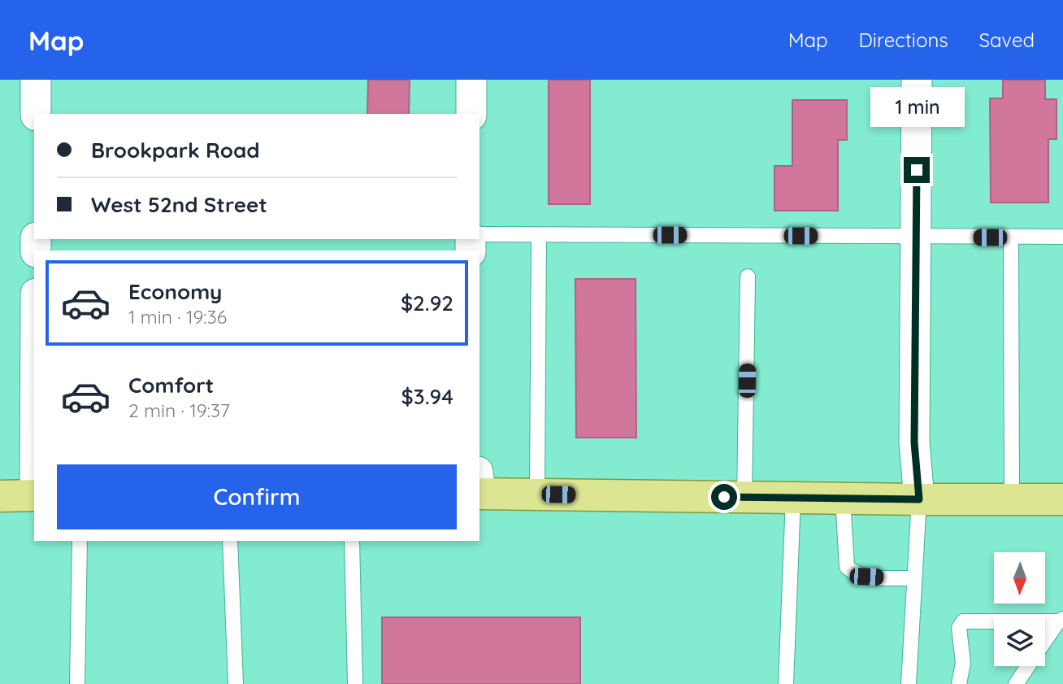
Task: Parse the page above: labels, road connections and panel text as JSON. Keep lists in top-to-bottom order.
{
  "north": "bottom",
  "page": {
    "header": "Map",
    "nav": ["Map", "Directions", "Saved"],
    "bubble": "1 min",
    "banner": ["Brookpark Road", "West 52nd Street"],
    "list": [
      {
        "name": "Economy",
        "note": "1 min · 19:36",
        "value": "$2.92"
      },
      {
        "name": "Comfort",
        "note": "2 min · 19:37",
        "value": "$3.94"
      }
    ],
    "buttons": "Confirm"
  }
}
